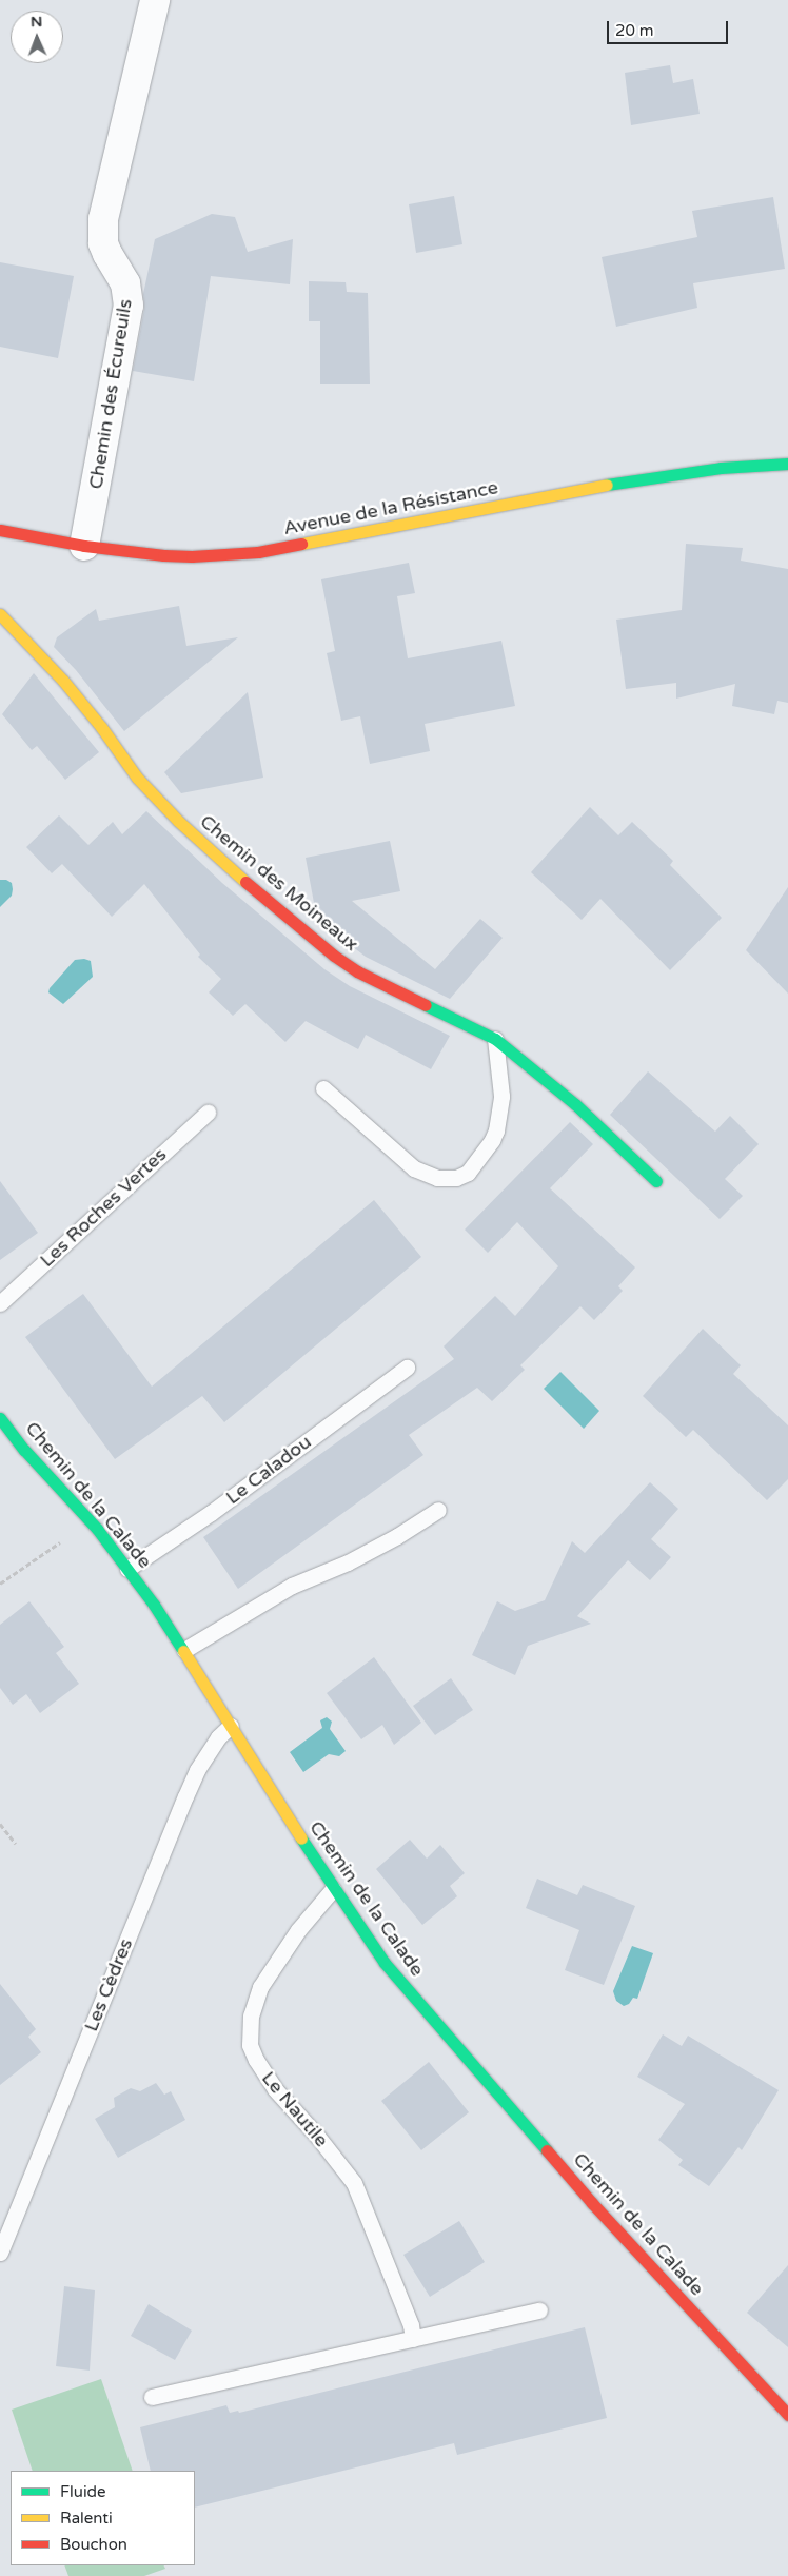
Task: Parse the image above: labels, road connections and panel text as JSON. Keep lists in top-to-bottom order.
{
  "streets": {
    "street": [
      "Chemin des Écureuils",
      "Avenue de la Résistance",
      "Chemin des Moineaux",
      "Chemin de la Calade"
    ],
    "lane": [
      "Les Roches Vertes",
      "Le Caladou",
      "Les Cèdres",
      "Le Nautile"
    ]
  },
  "crossings": [
    ["Chemin des Écureuils", "Avenue de la Résistance"],
    ["Le Caladou", "Chemin de la Calade"],
    ["Chemin de la Calade", "Les Cèdres"],
    ["Chemin de la Calade", "Le Nautile"]
  ],
  "legend": ["Fluide", "Ralenti", "Bouchon"],
  "scale_bar": "20 m",
  "north": "top"
}
